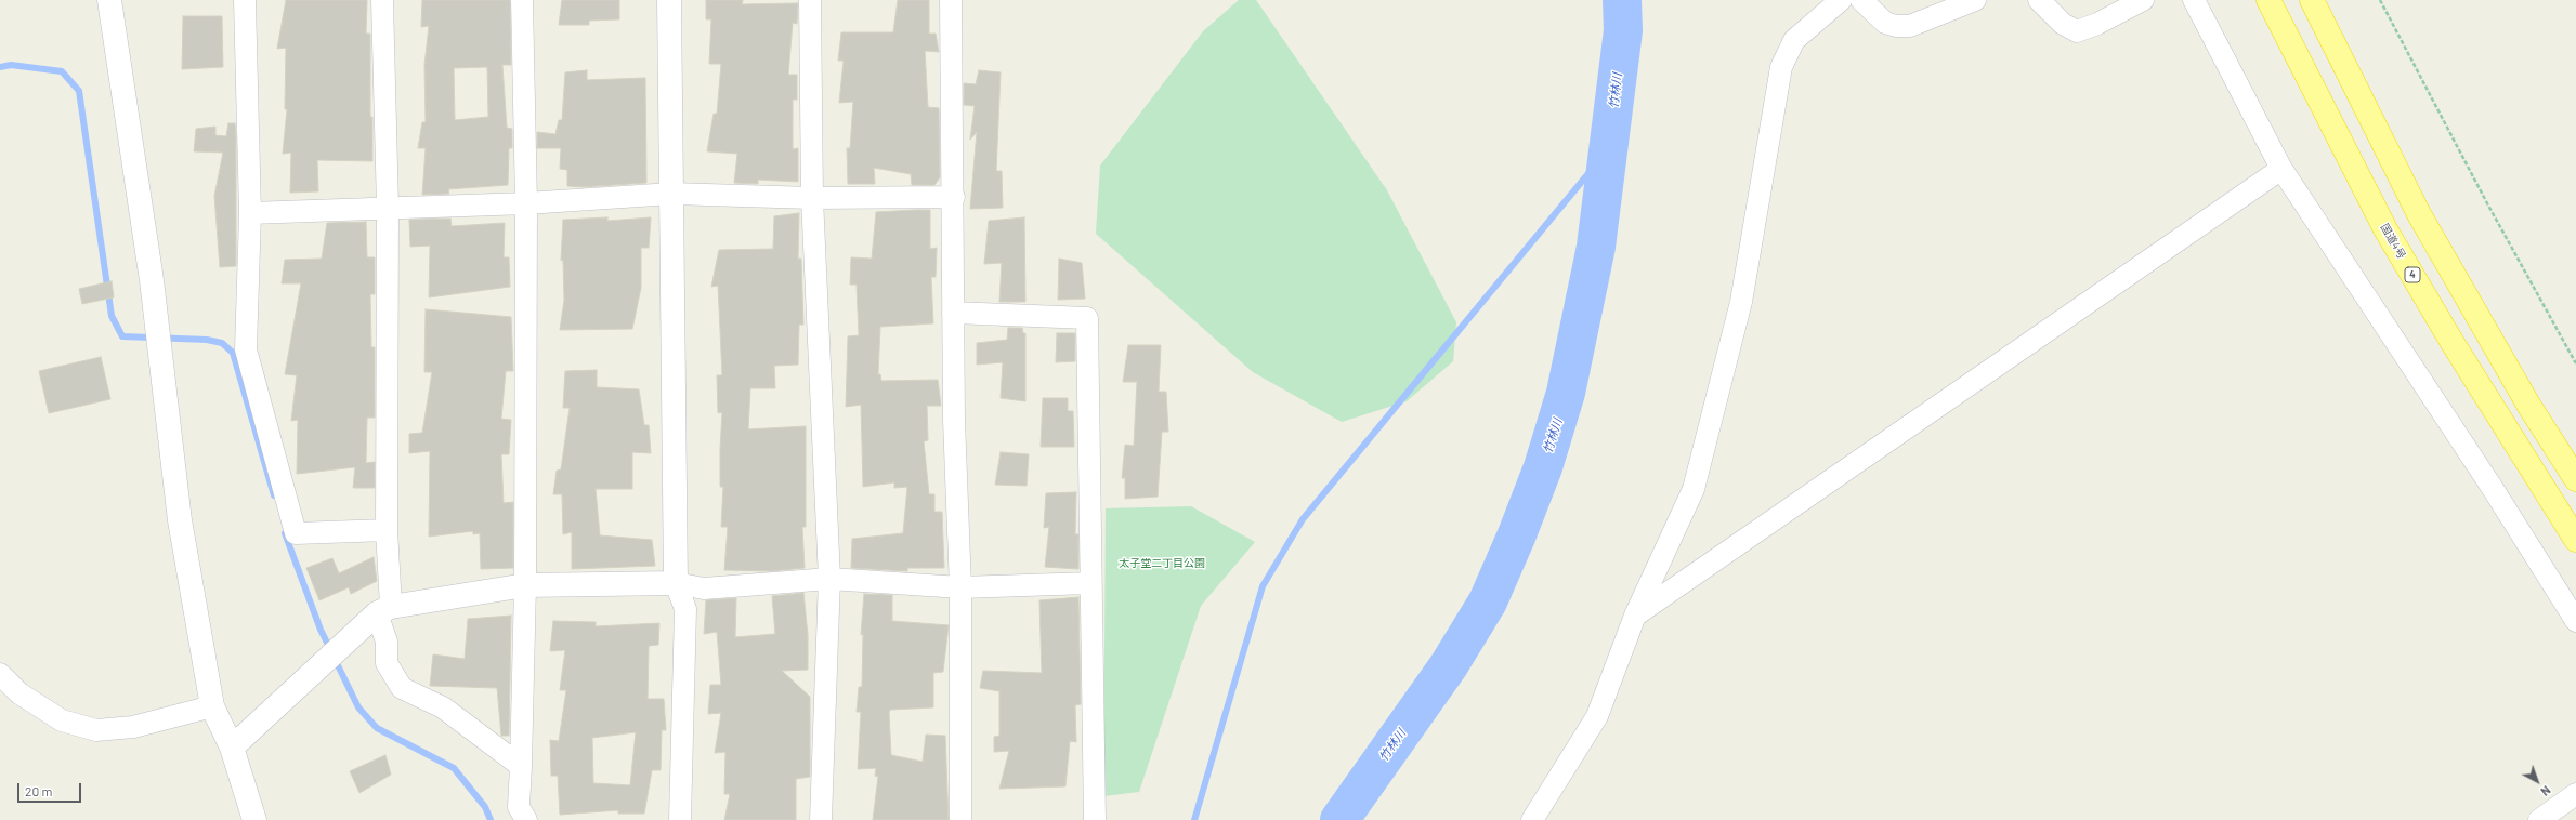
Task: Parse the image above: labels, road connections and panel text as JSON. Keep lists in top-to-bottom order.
{
  "streets": {
    "highway": ["国道4号", "4"]
  },
  "water": ["竹林川"],
  "parks": ["太子堂二丁目公園"],
  "scale_bar": "20 m",
  "north": "bottom right"
}
